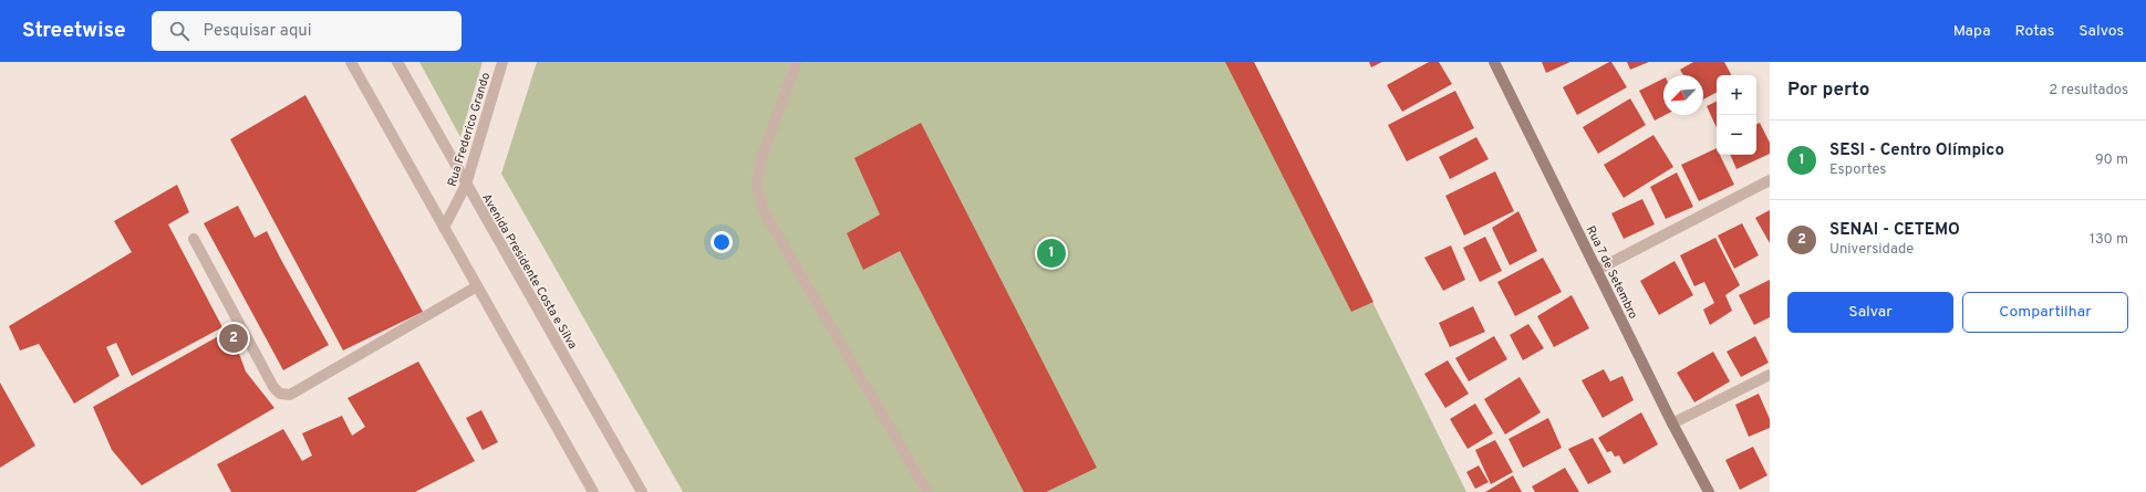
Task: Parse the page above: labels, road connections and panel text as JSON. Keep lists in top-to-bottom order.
{
  "streets": {
    "street": ["Rua Frederico Grando", "Avenida Presidente Costa e Silva", "Rua 7 de Setembro"]
  },
  "crossings": [
    ["Rua Frederico Grando", "Avenida Presidente Costa e Silva"]
  ],
  "north": "bottom left",
  "page": {
    "header": "Streetwise",
    "search": "Pesquisar aqui",
    "nav": ["Mapa", "Rotas", "Salvos"],
    "heading": ["Por perto", "2 resultados"],
    "map_buttons": ["+", "−"],
    "list": [
      {
        "mark": "1",
        "name": "SESI - Centro Olímpico",
        "note": "Esportes",
        "value": "90 m"
      },
      {
        "mark": "2",
        "name": "SENAI - CETEMO",
        "note": "Universidade",
        "value": "130 m"
      }
    ],
    "pins": ["1", "2"],
    "buttons": ["Salvar", "Compartilhar"]
  }
}
